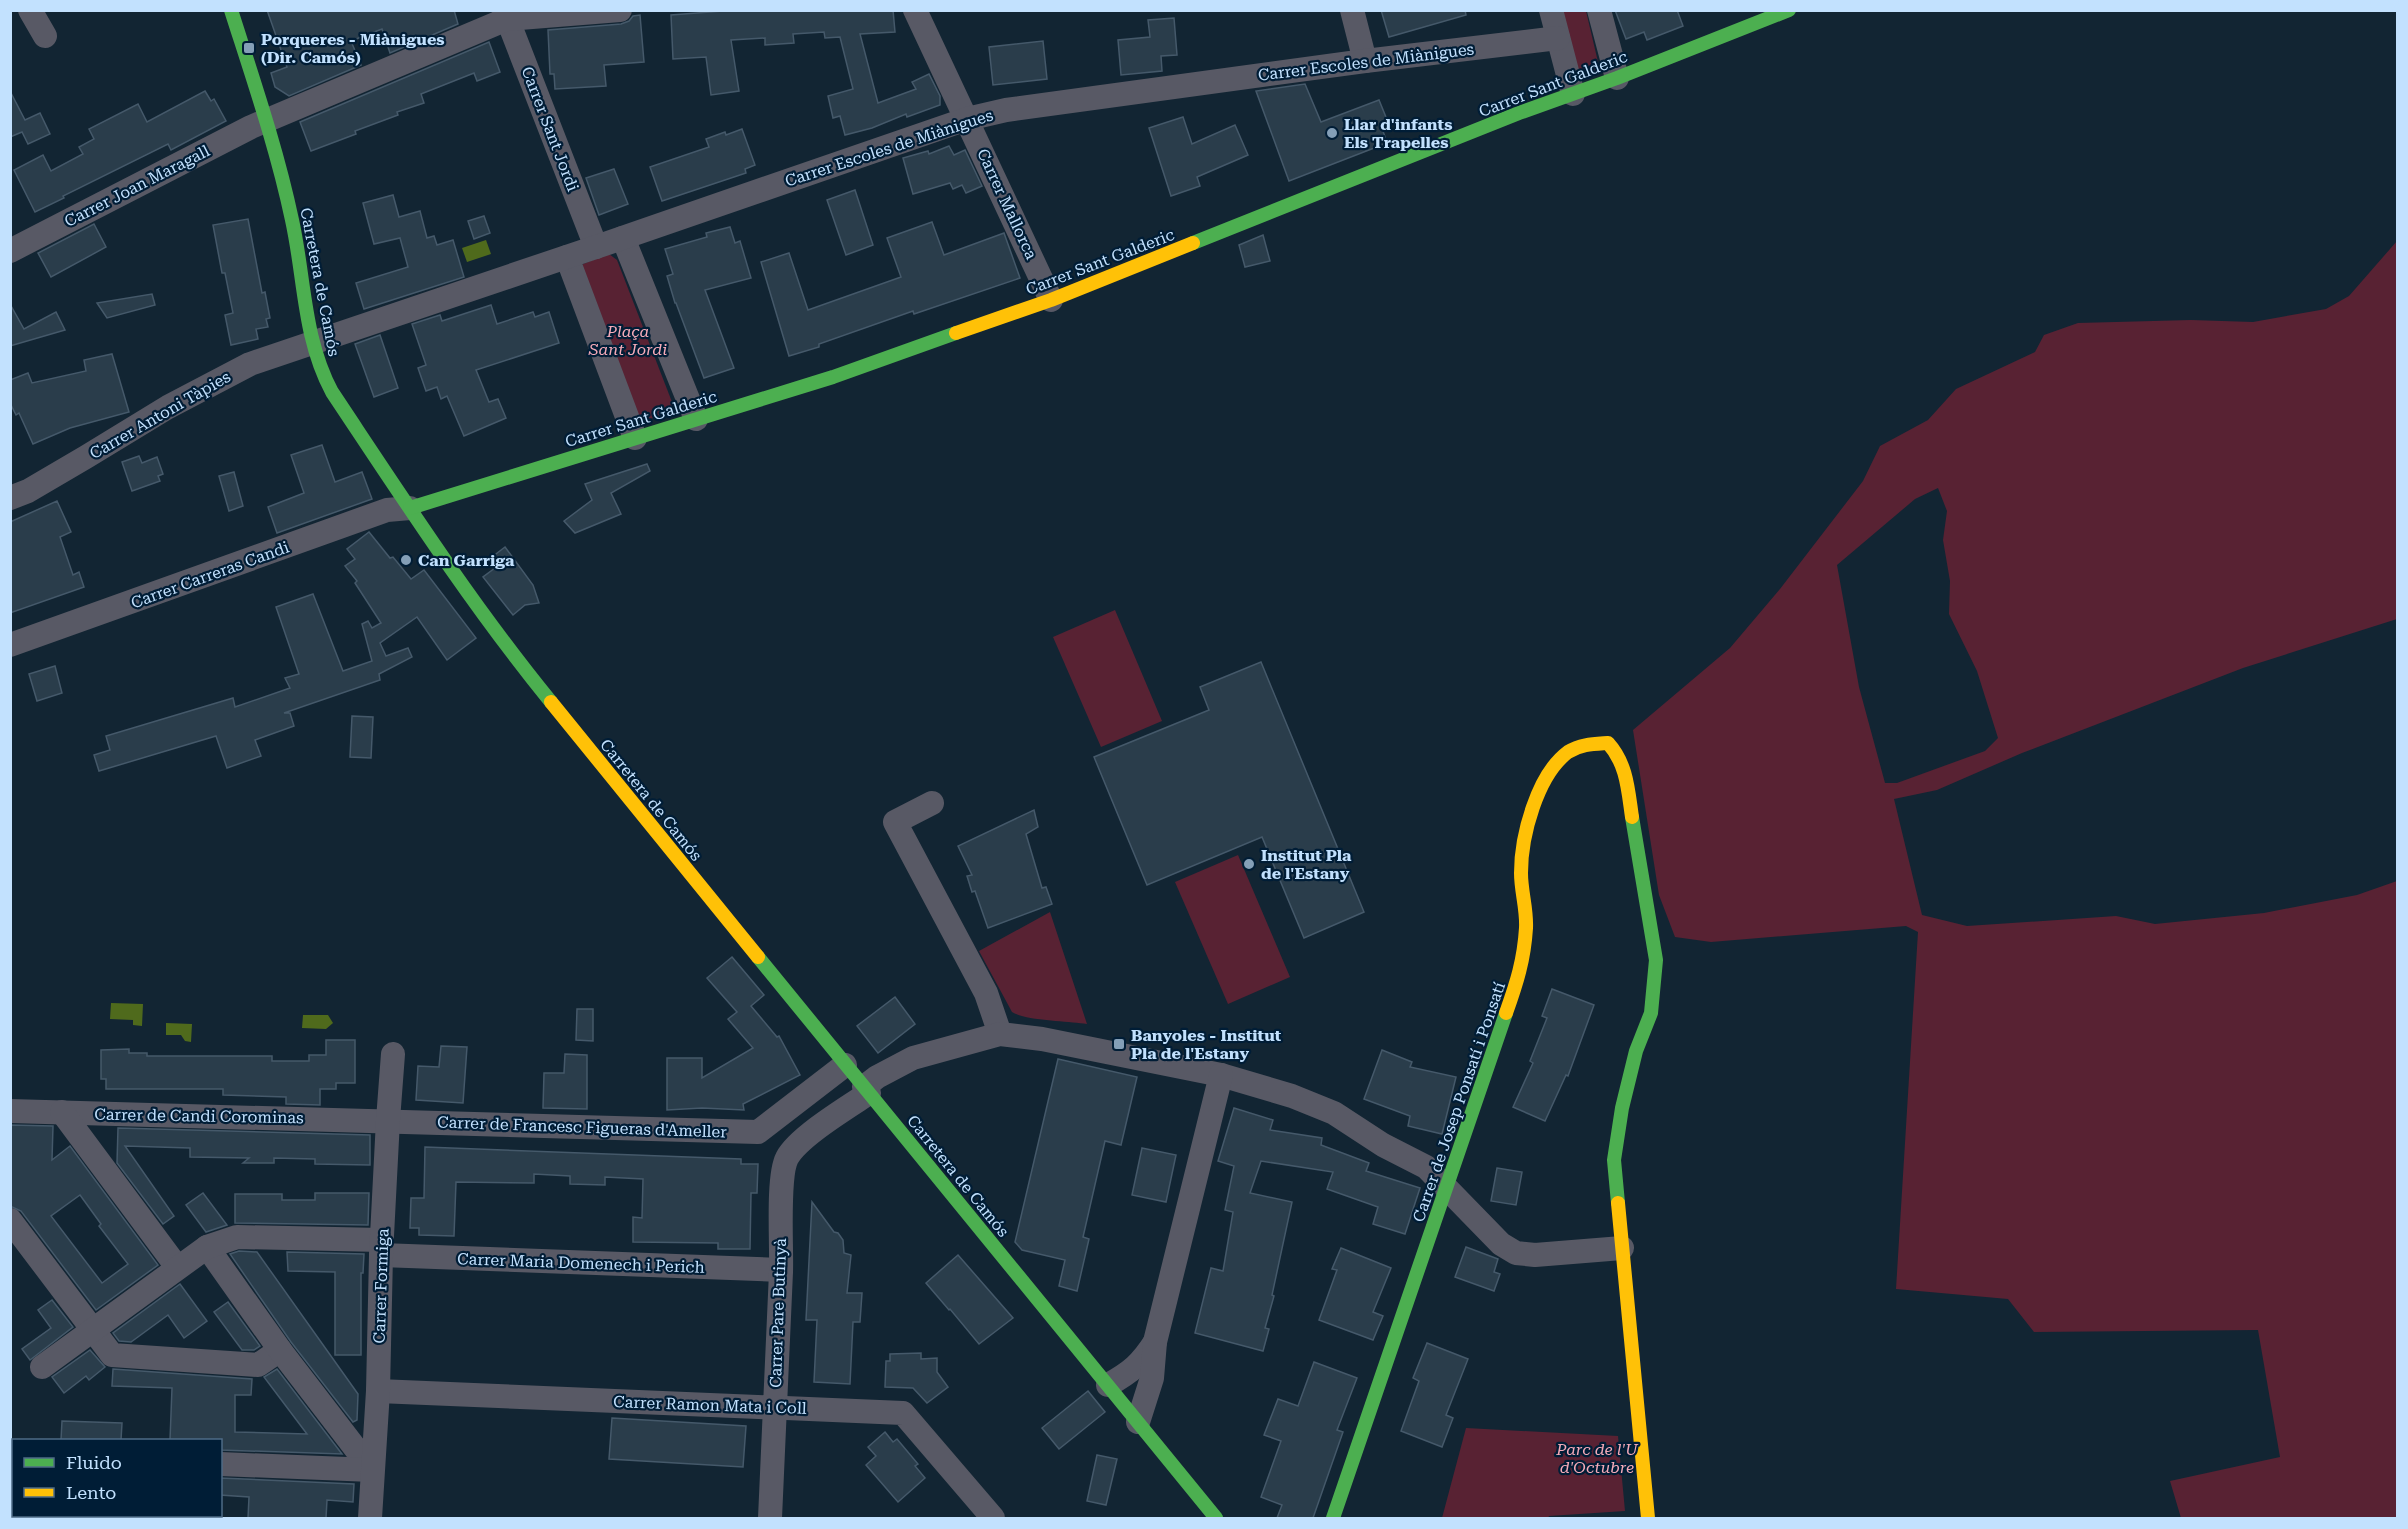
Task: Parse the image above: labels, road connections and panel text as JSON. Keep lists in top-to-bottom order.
{
  "streets": {
    "street": [
      "Carrer Escoles de Miànigues",
      "Carrer Sant Galderic",
      "Carrer Sant Jordi",
      "Carrer Joan Maragall",
      "Carrer Mallorca",
      "Carretera de Camós",
      "Carrer Antoni Tàpies",
      "Carrer Carreras Candi",
      "Carrer de Josep Ponsatí i Ponsatí",
      "Carrer de Candi Corominas",
      "Carrer de Francesc Figueras d'Ameller",
      "Carrer Maria Domenech i Perich",
      "Carrer Formiga",
      "Carrer Pare Butinyà",
      "Carrer Ramon Mata i Coll"
    ]
  },
  "crossings": [
    ["Carrer Escoles de Miànigues", "Carrer Sant Jordi"],
    ["Carrer Escoles de Miànigues", "Carrer Mallorca"],
    ["Carrer Escoles de Miànigues", "Carretera de Camós"],
    ["Carrer Escoles de Miànigues", "Carrer Antoni Tàpies"],
    ["Carrer Sant Galderic", "Carrer Mallorca"],
    ["Carrer Sant Galderic", "Carretera de Camós"],
    ["Carrer Sant Galderic", "Carrer Carreras Candi"],
    ["Carrer Sant Jordi", "Carrer Joan Maragall"],
    ["Carrer Joan Maragall", "Carretera de Camós"],
    ["Carretera de Camós", "Carrer Antoni Tàpies"],
    ["Carretera de Camós", "Carrer Carreras Candi"],
    ["Carretera de Camós", "Carrer de Francesc Figueras d'Ameller"],
    ["Carrer de Candi Corominas", "Carrer de Francesc Figueras d'Ameller"],
    ["Carrer de Candi Corominas", "Carrer Formiga"],
    ["Carrer de Francesc Figueras d'Ameller", "Carrer Formiga"],
    ["Carrer Maria Domenech i Perich", "Carrer Formiga"],
    ["Carrer Maria Domenech i Perich", "Carrer Pare Butinyà"],
    ["Carrer Formiga", "Carrer Ramon Mata i Coll"],
    ["Carrer Pare Butinyà", "Carrer Ramon Mata i Coll"]
  ],
  "parks": ["Plaça Sant Jordi", "Parc de l'U d'Octubre"],
  "places": {
    "transit": ["Porqueres - Miànigues (Dir. Camós)", "Banyoles - Institut Pla de l'Estany"],
    "other": ["Llar d'infants Els Trapelles", "Can Garriga", "Institut Pla de l'Estany"]
  },
  "legend": ["Fluido", "Lento"]
}
